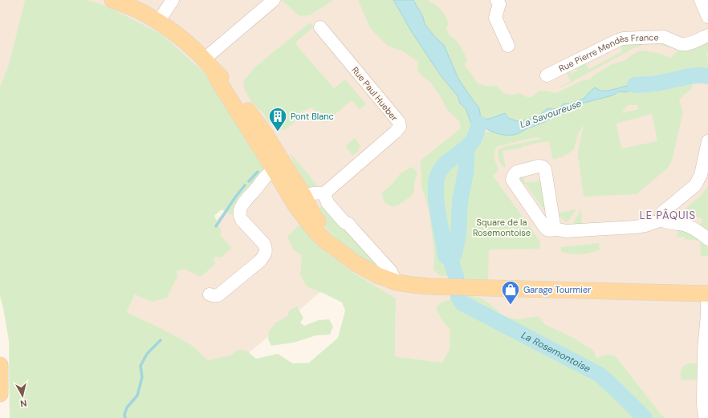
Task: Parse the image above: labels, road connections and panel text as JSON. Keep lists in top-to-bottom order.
{
  "streets": {
    "street": ["Rue Pierre Mendès France", "Rue Paul Hueber"]
  },
  "districts": ["LE PÂQUIS"],
  "water": ["La Savoureuse", "La Rosemontoise"],
  "parks": ["Square de la Rosemontoise"],
  "places": {
    "building": ["Pont Blanc"],
    "shop": ["Garage Tourmier"]
  },
  "north": "bottom"
}
